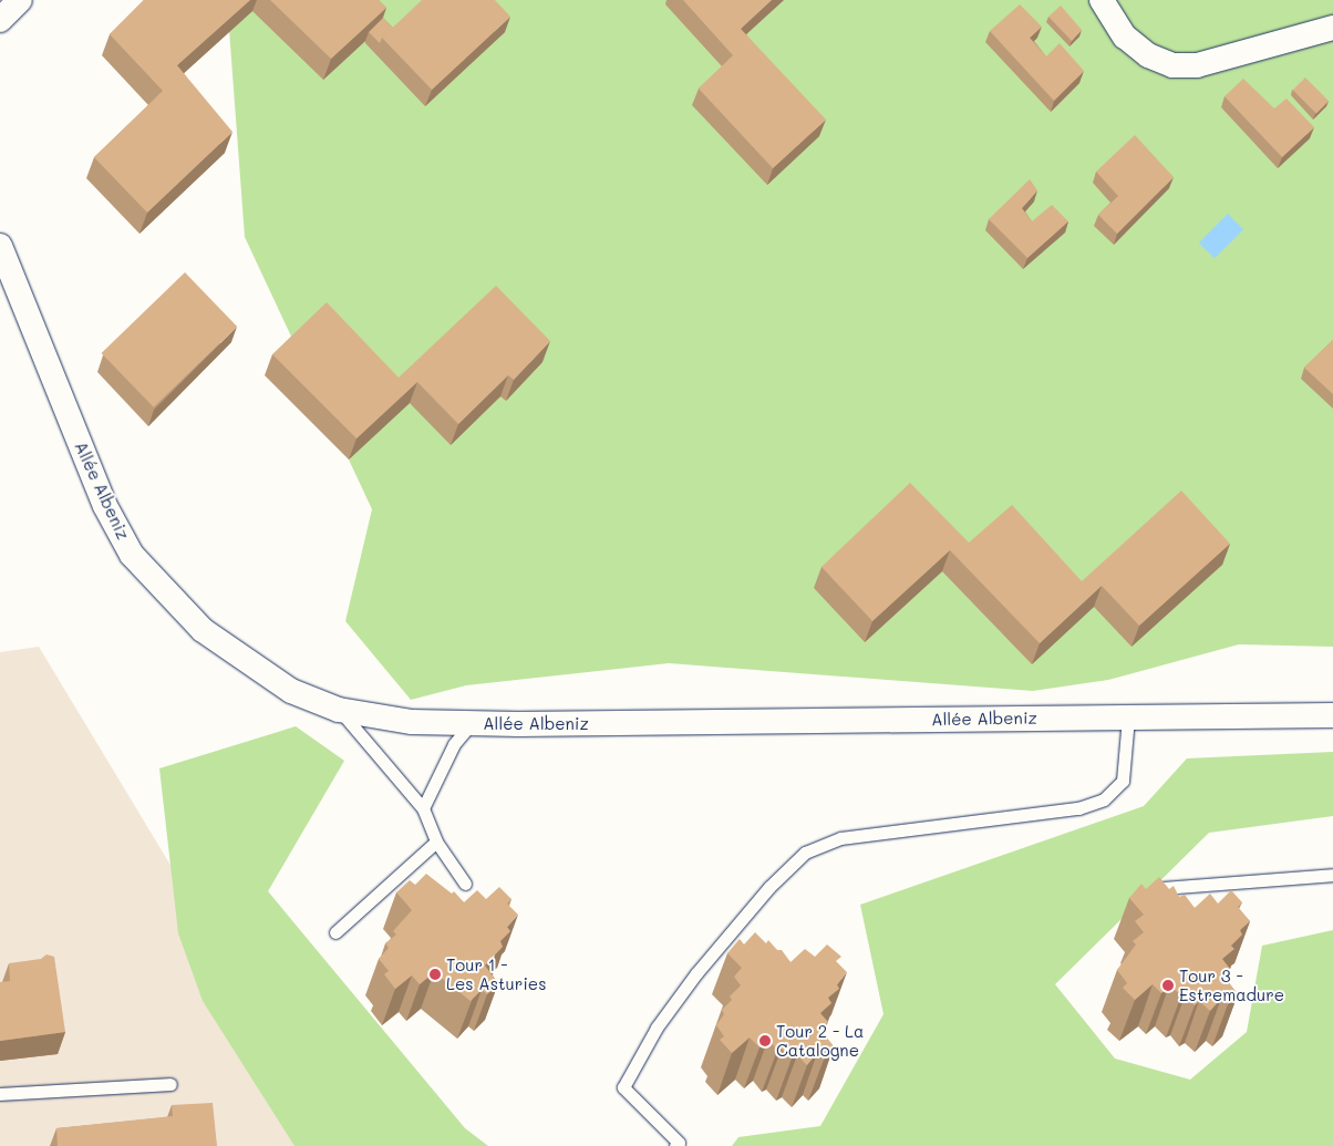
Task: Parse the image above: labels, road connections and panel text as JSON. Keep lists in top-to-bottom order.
{
  "streets": {
    "street": ["Allée Albeniz"]
  },
  "places": ["Tour 1 - Les Asturies", "Tour 3 - Estremadure", "Tour 2 - La Catalogne"]
}
